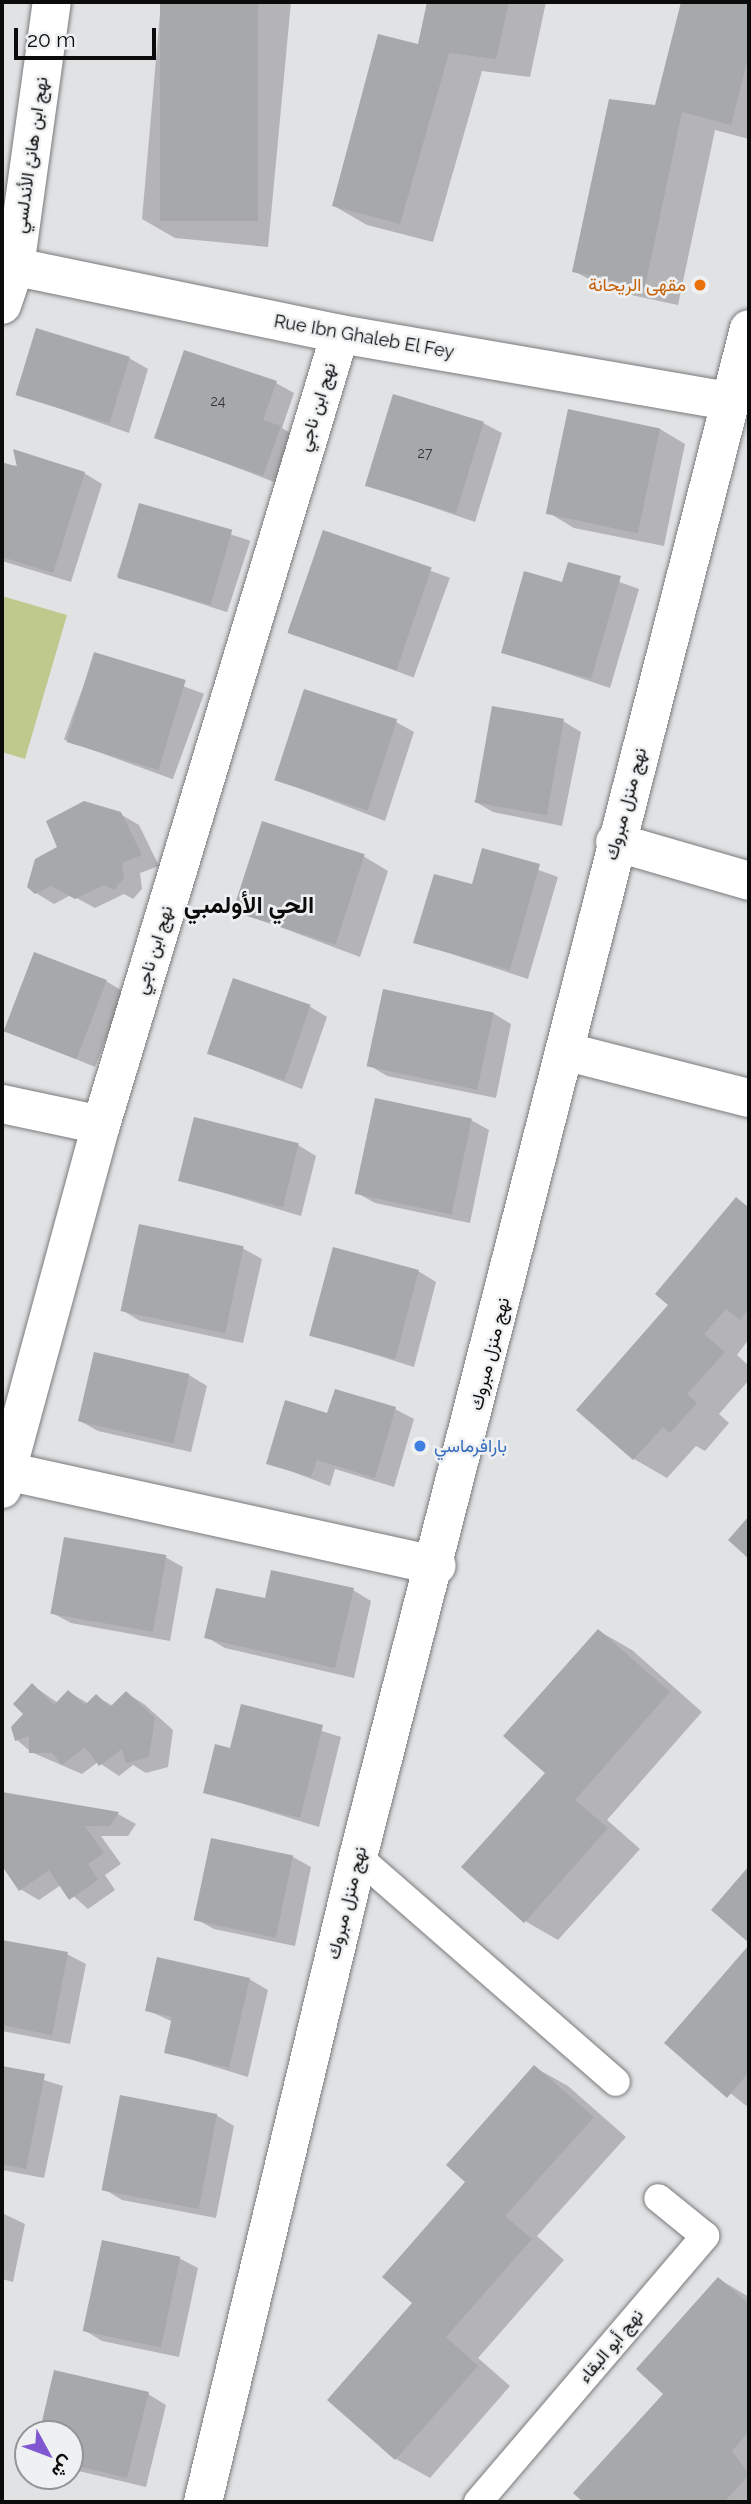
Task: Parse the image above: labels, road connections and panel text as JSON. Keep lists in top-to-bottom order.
{
  "streets": {
    "street": [
      "نهج ابن هانئ الأندلسي",
      "Rue Ibn Ghaleb El Fey",
      "نهج ابن ناجي",
      "نهج منزل مبروك"
    ],
    "lane": ["نهج أبو البقاء"]
  },
  "crossings": [
    ["نهج ابن هانئ الأندلسي", "Rue Ibn Ghaleb El Fey"],
    ["Rue Ibn Ghaleb El Fey", "نهج ابن ناجي"],
    ["Rue Ibn Ghaleb El Fey", "نهج منزل مبروك"]
  ],
  "districts": ["الحي الأولمبي"],
  "places": ["مقهى الريحانة", "بارافرماسي"],
  "house_numbers": ["24", "27"],
  "scale_bar": "20 m",
  "north": "bottom right"
}
